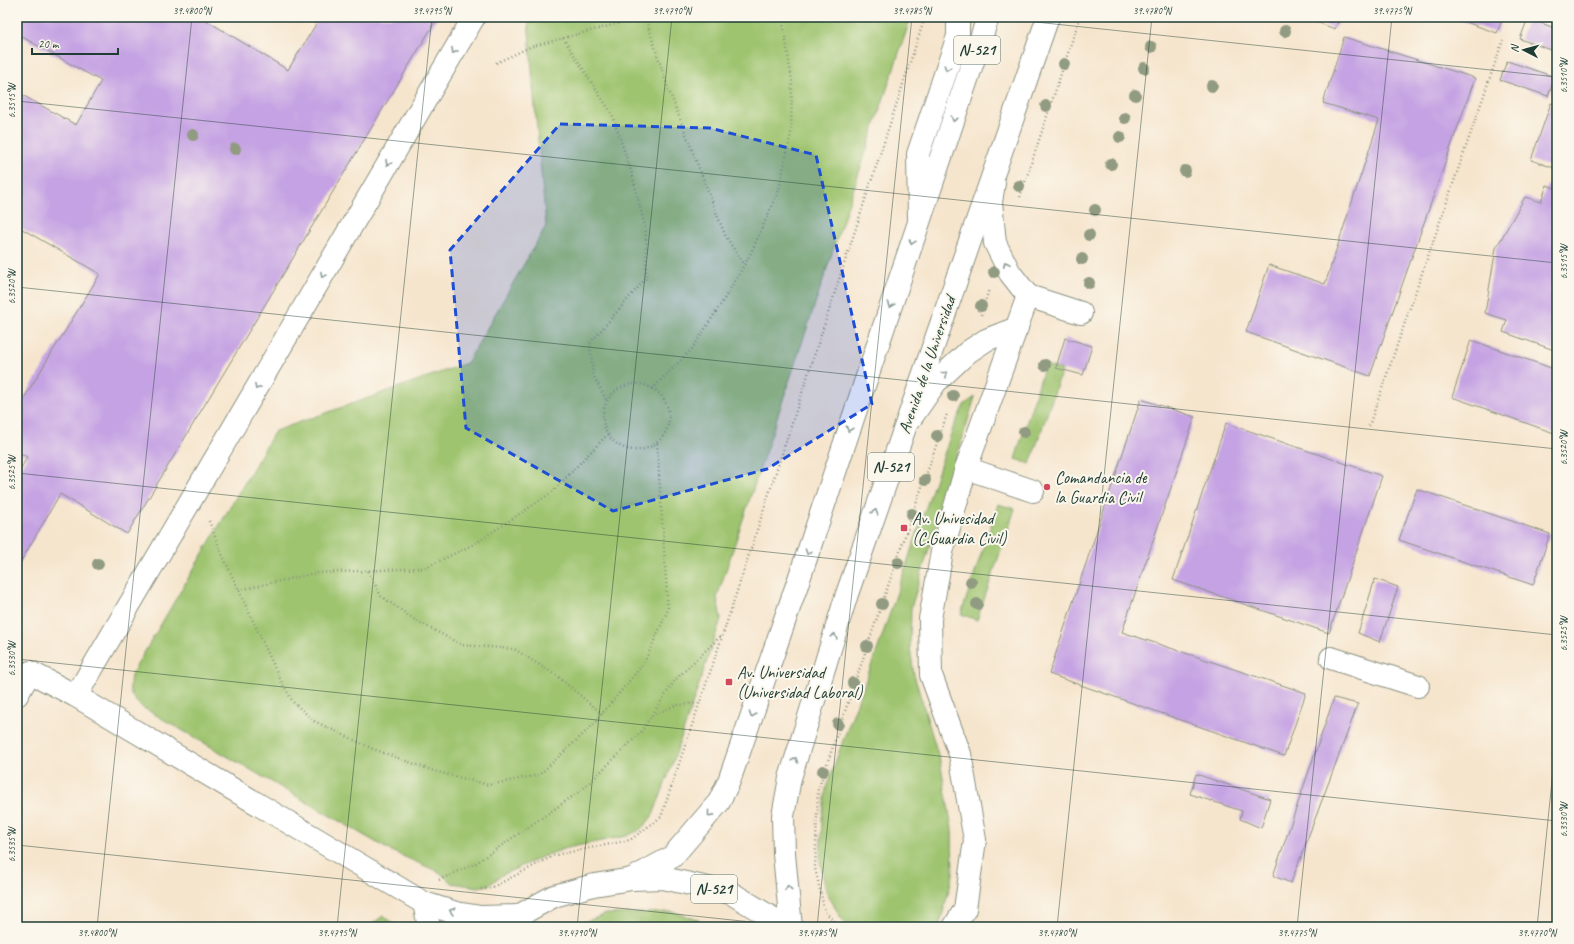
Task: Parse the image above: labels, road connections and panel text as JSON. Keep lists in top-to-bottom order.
{
  "streets": {
    "main road": ["N-521", "Avenida de la Universidad"]
  },
  "places": {
    "other": ["Comandancia de la Guardia Civil"],
    "transit": ["Av. Univesidad (C.Guardia Civil)", "Av. Universidad (Universidad Laboral)"]
  },
  "scale_bar": "20 m",
  "north": "left",
  "coordinates": [
    "39.4800°N",
    "39.4795°N",
    "39.4790°N",
    "39.4785°N",
    "39.4780°N",
    "39.4775°N",
    "6.3510°W",
    "6.3515°W",
    "6.3520°W",
    "6.3525°W",
    "6.3530°W",
    "6.3535°W",
    "39.4770°N"
  ]
}
